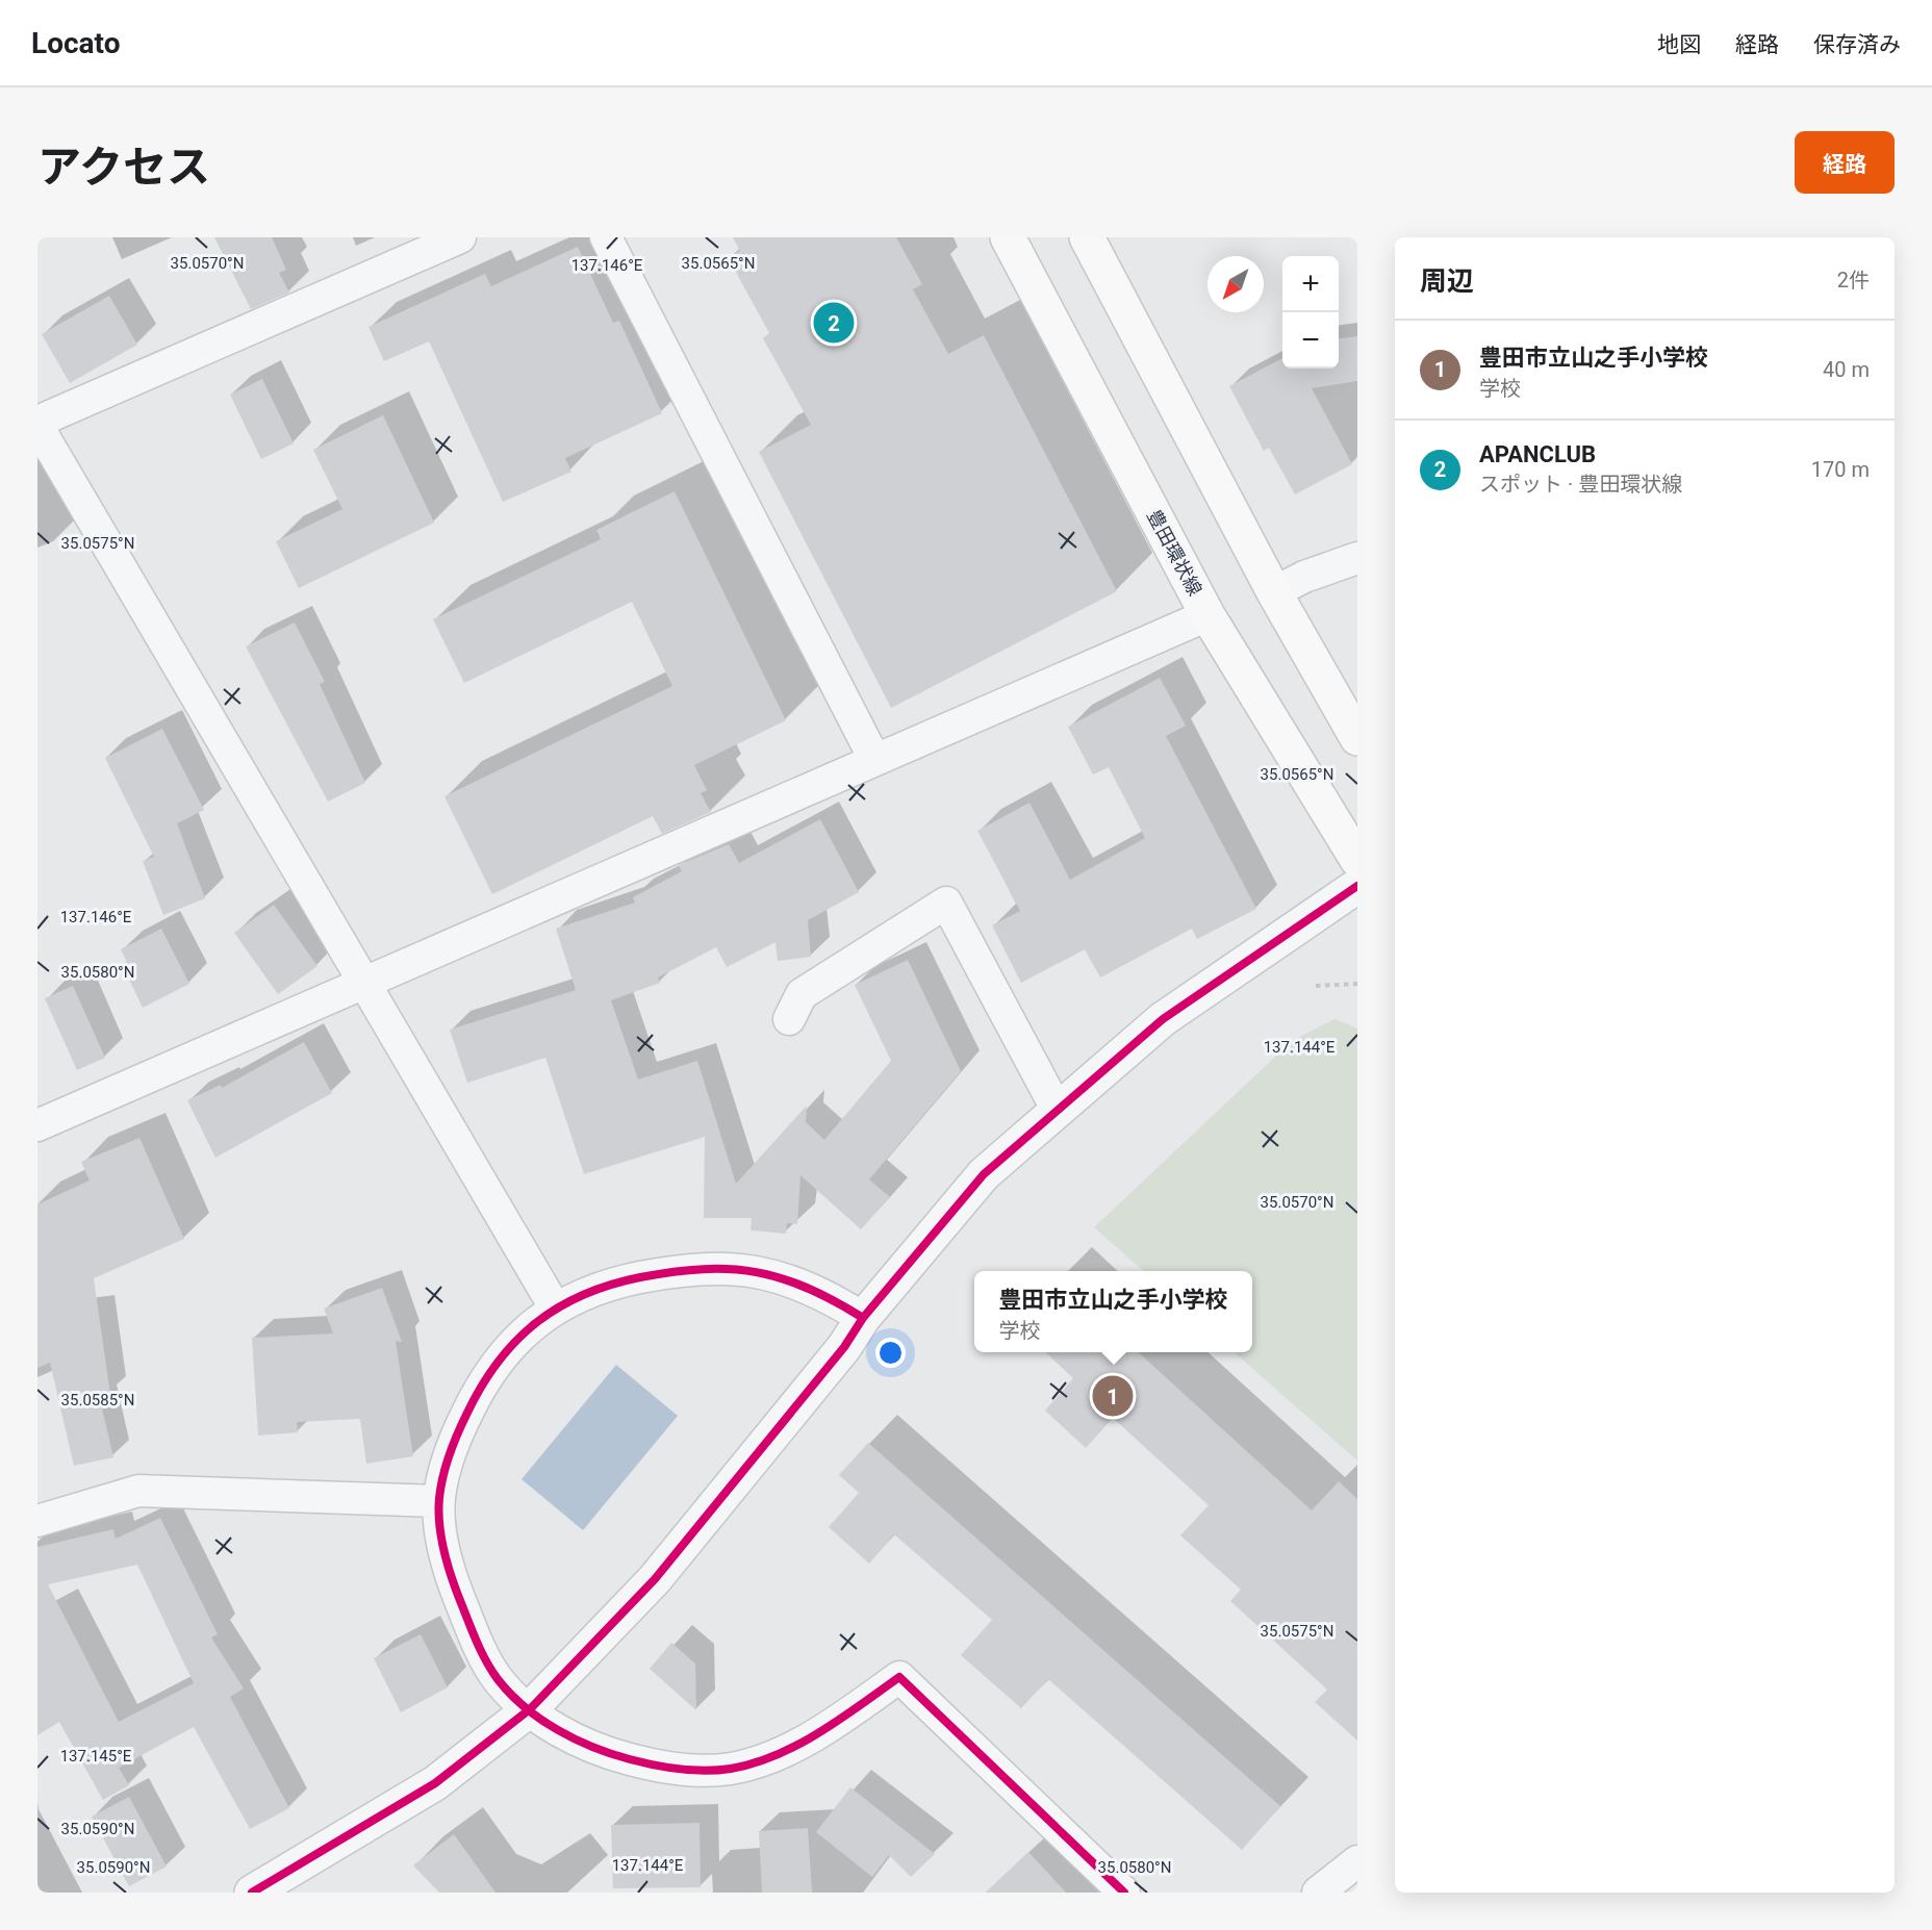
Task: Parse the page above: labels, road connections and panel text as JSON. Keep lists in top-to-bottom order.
{
  "streets": {
    "main road": ["豊田環状線"]
  },
  "north": "bottom left",
  "page": {
    "header": "Locato",
    "nav": ["地図", "経路", "保存済み"],
    "title": "アクセス",
    "buttons": "経路",
    "heading": ["周辺", "2件"],
    "map_buttons": ["+", "−"],
    "pins": ["2", "1"],
    "list": [
      {
        "mark": "1",
        "name": "豊田市立山之手小学校",
        "note": "学校",
        "value": "40 m"
      },
      {
        "mark": "2",
        "name": "APANCLUB",
        "note": "スポット · 豊田環状線",
        "value": "170 m"
      }
    ],
    "popup": ["豊田市立山之手小学校", "学校"]
  },
  "coordinates": [
    "35.0570°N",
    "35.0565°N",
    "137.146°E",
    "35.0575°N",
    "35.0580°N",
    "137.144°E",
    "35.0585°N",
    "137.145°E",
    "35.0590°N"
  ]
}
